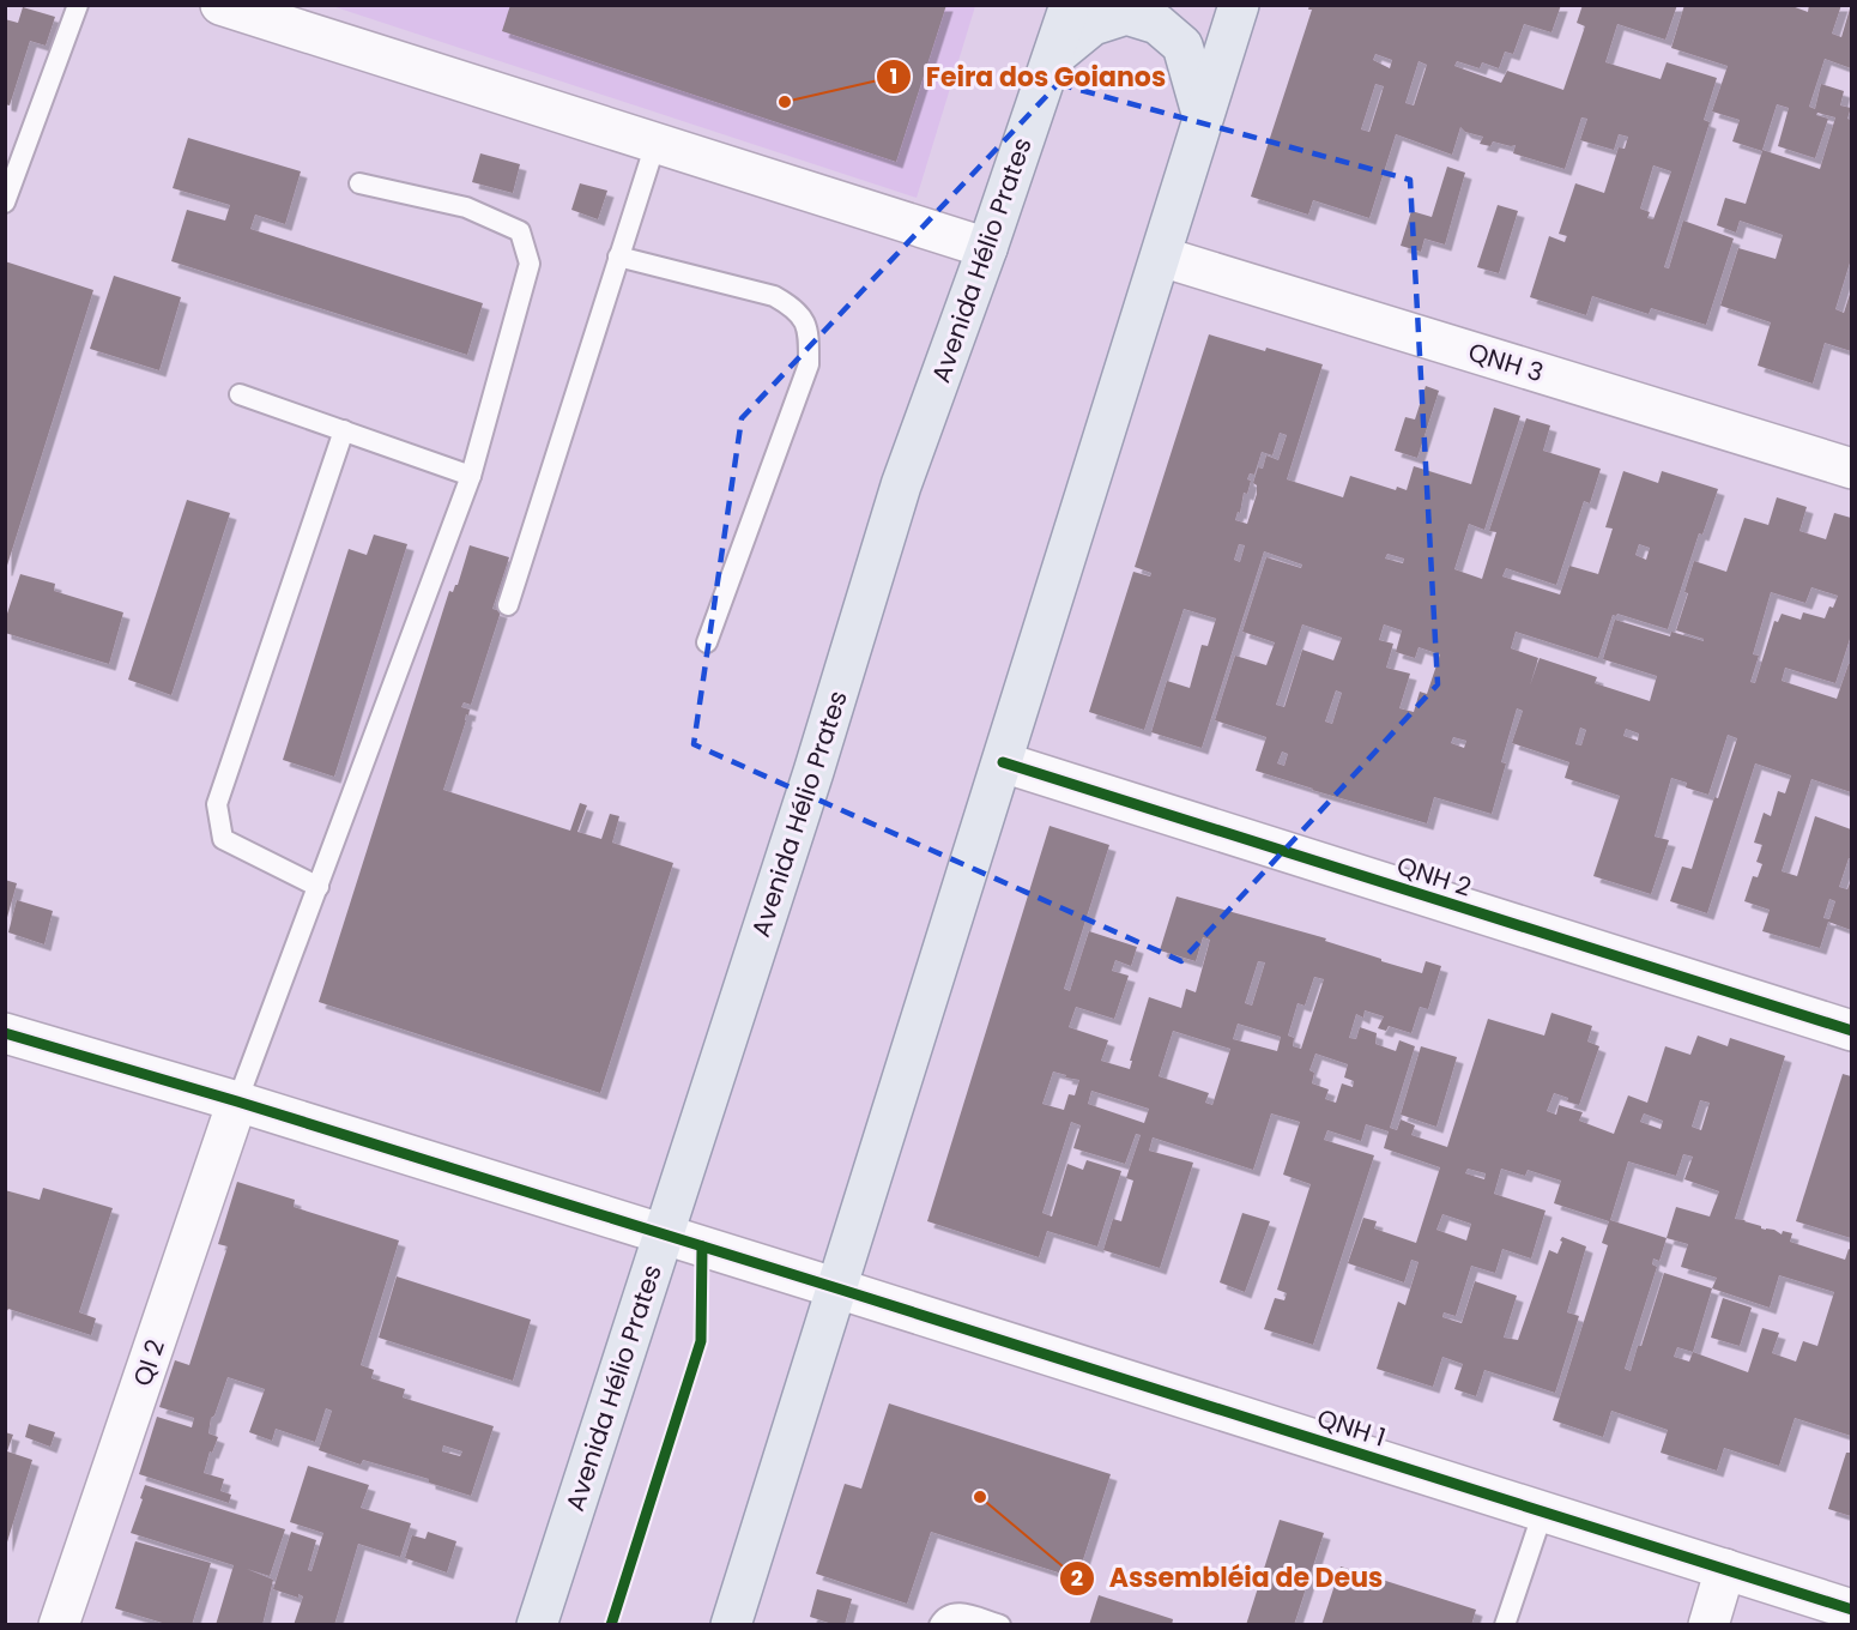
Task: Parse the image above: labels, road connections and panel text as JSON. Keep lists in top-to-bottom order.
{
  "streets": {
    "main road": ["Avenida Hélio Prates"],
    "street": [
      "QNH 3",
      "QNH 2",
      "QI 2",
      "QNH 1"
    ]
  },
  "crossings": [
    ["Avenida Hélio Prates", "QNH 1"],
    ["QI 2", "QNH 1"]
  ],
  "places": ["Feira dos Goianos", "Assembléia de Deus"]
}
